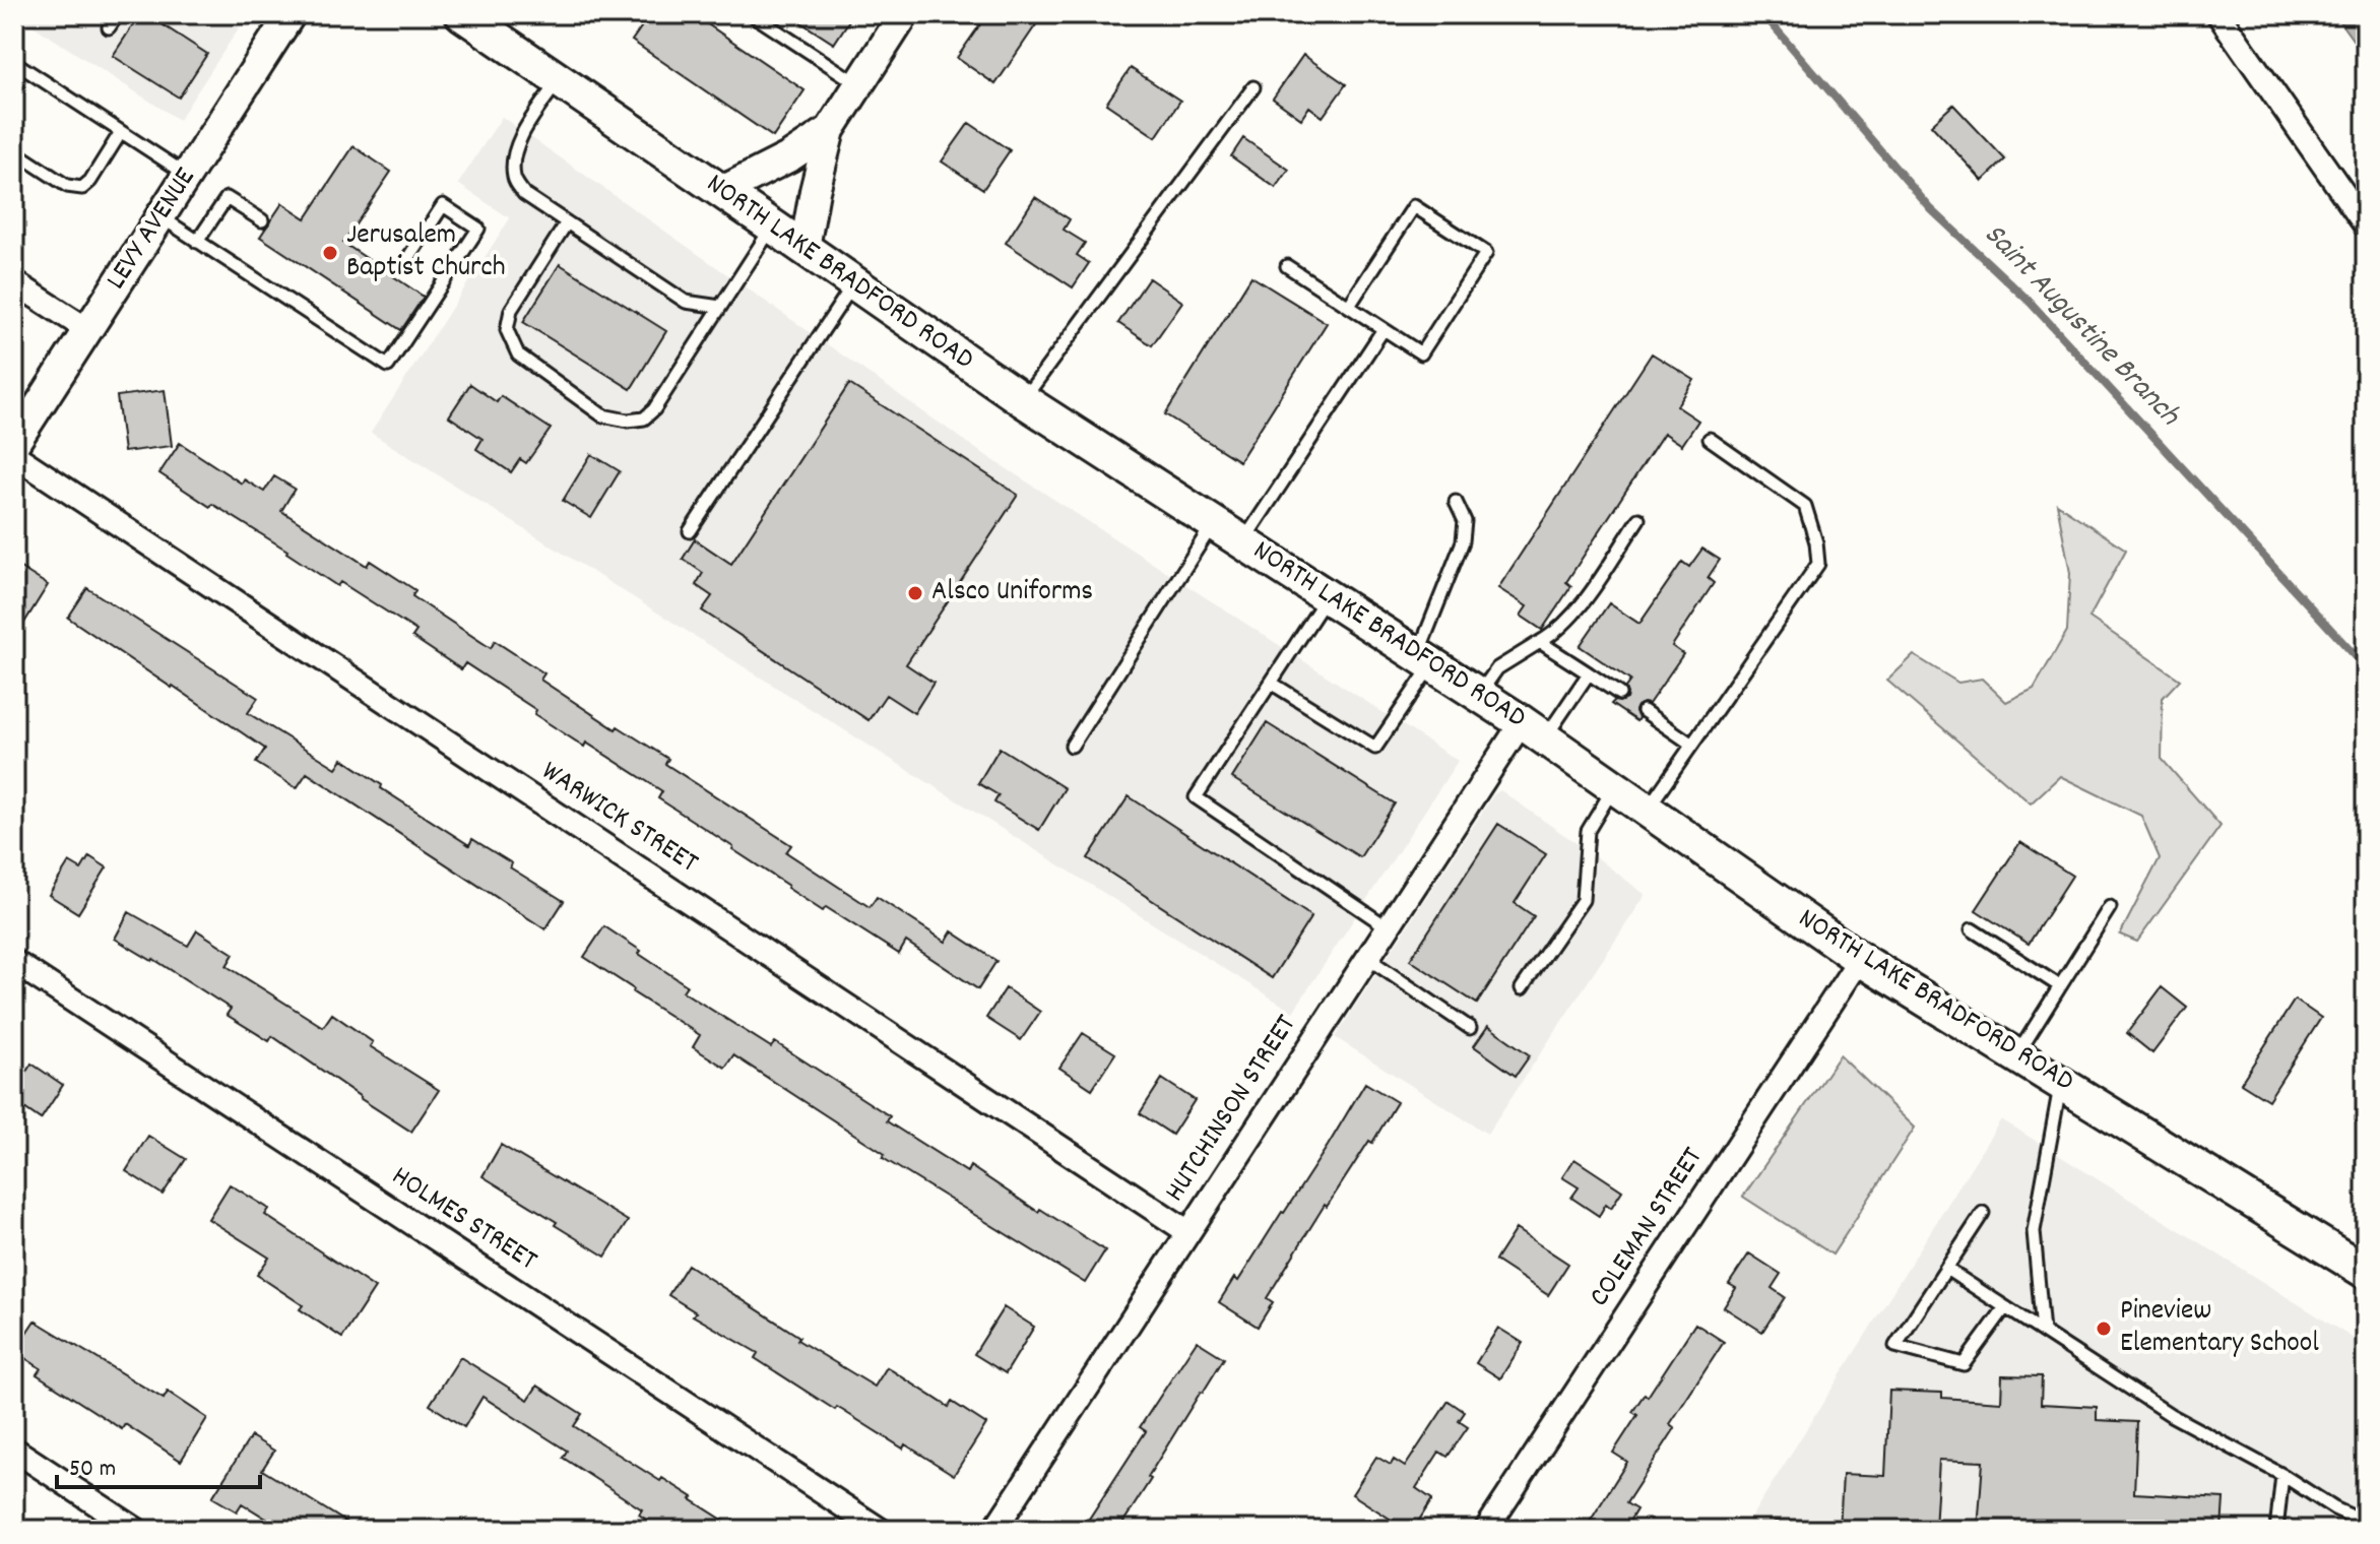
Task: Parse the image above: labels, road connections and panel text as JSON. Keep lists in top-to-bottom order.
{
  "streets": {
    "main road": ["NORTH LAKE BRADFORD ROAD"],
    "street": [
      "LEVY AVENUE",
      "WARWICK STREET",
      "HUTCHINSON STREET",
      "HOLMES STREET",
      "COLEMAN STREET"
    ]
  },
  "crossings": [
    ["NORTH LAKE BRADFORD ROAD", "HUTCHINSON STREET"],
    ["NORTH LAKE BRADFORD ROAD", "COLEMAN STREET"],
    ["WARWICK STREET", "HUTCHINSON STREET"]
  ],
  "water": ["Saint Augustine Branch"],
  "places": ["Jerusalem Baptist Church", "Alsco Uniforms", "Pineview Elementary School"],
  "scale_bar": "50 m"
}
